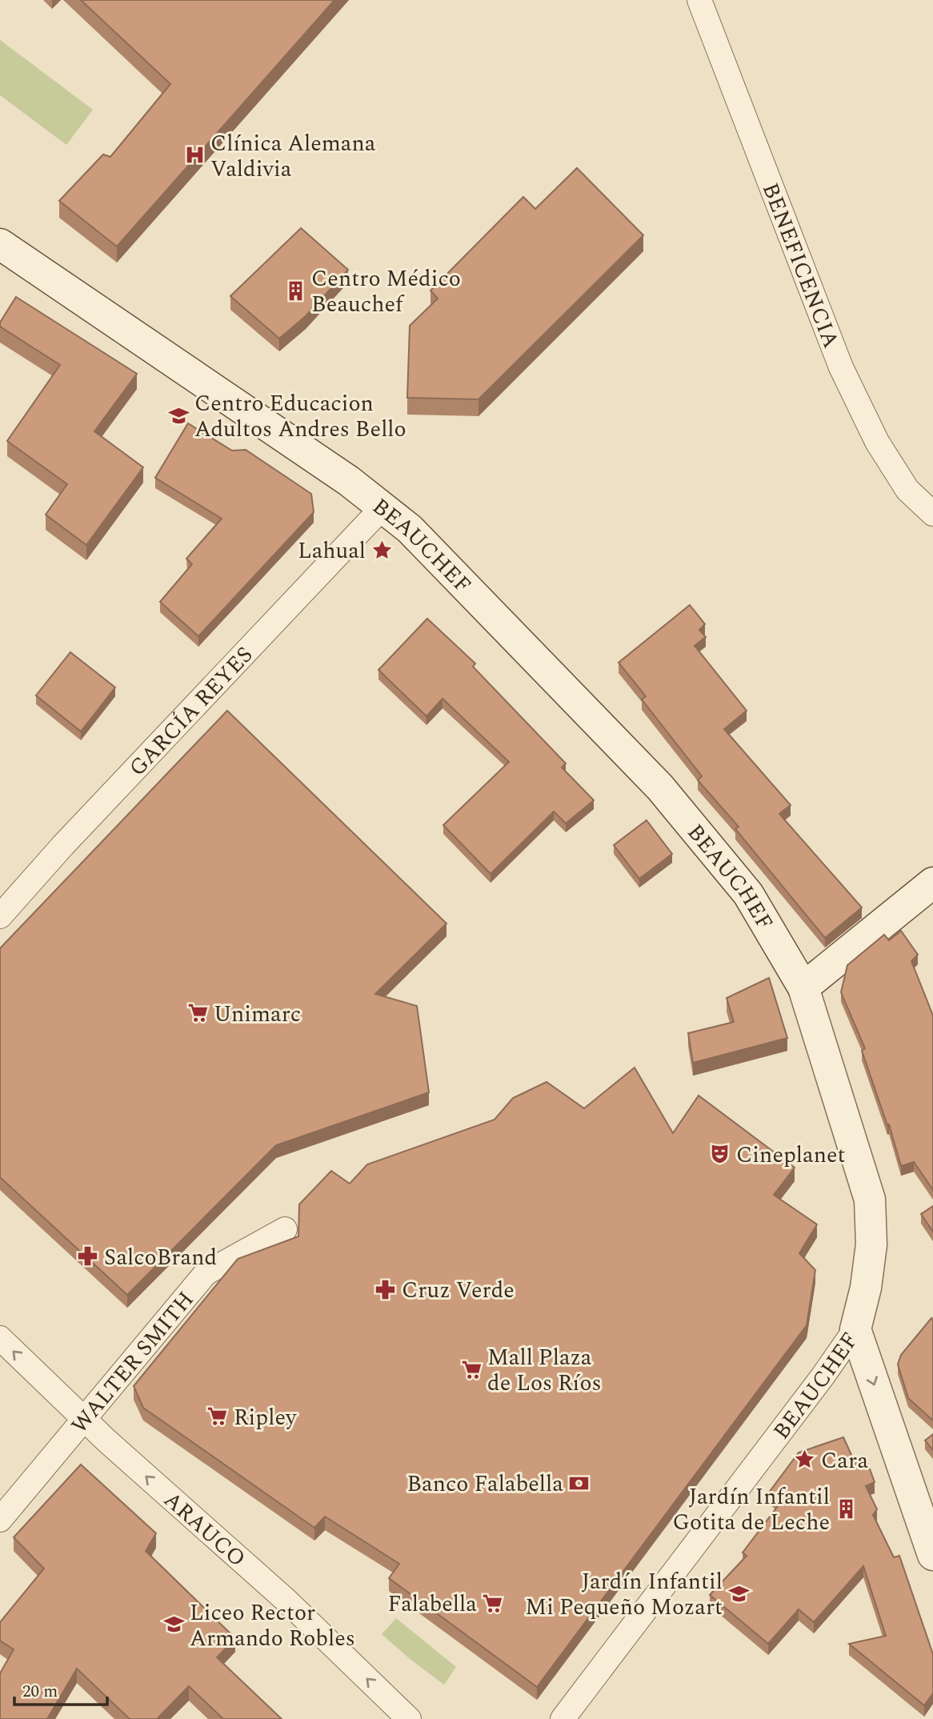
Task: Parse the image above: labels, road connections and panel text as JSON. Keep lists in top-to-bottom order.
{
  "streets": {
    "main road": ["BEAUCHEF"],
    "street": [
      "BENEFICENCIA",
      "GARCÍA REYES",
      "WALTER SMITH",
      "ARAUCO"
    ]
  },
  "crossings": [
    ["BEAUCHEF", "GARCÍA REYES"],
    ["WALTER SMITH", "ARAUCO"]
  ],
  "one_way": ["ARAUCO"],
  "places": {
    "hospital": ["Clínica Alemana Valdivia"],
    "building": ["Centro Médico Beauchef", "Jardín Infantil Gotita de Leche"],
    "school or university": ["Centro Educacion Adultos Andres Bello", "Jardín Infantil Mi Pequeño Mozart", "Liceo Rector Armando Robles"],
    "place": ["Lahual", "Cara"],
    "supermarket": [
      "Unimarc",
      "Mall Plaza de Los Ríos",
      "Ripley",
      "Falabella"
    ],
    "theatre": ["Cineplanet"],
    "pharmacy": ["SalcoBrand", "Cruz Verde"],
    "bank": ["Banco Falabella"]
  },
  "scale_bar": "20 m"
}
